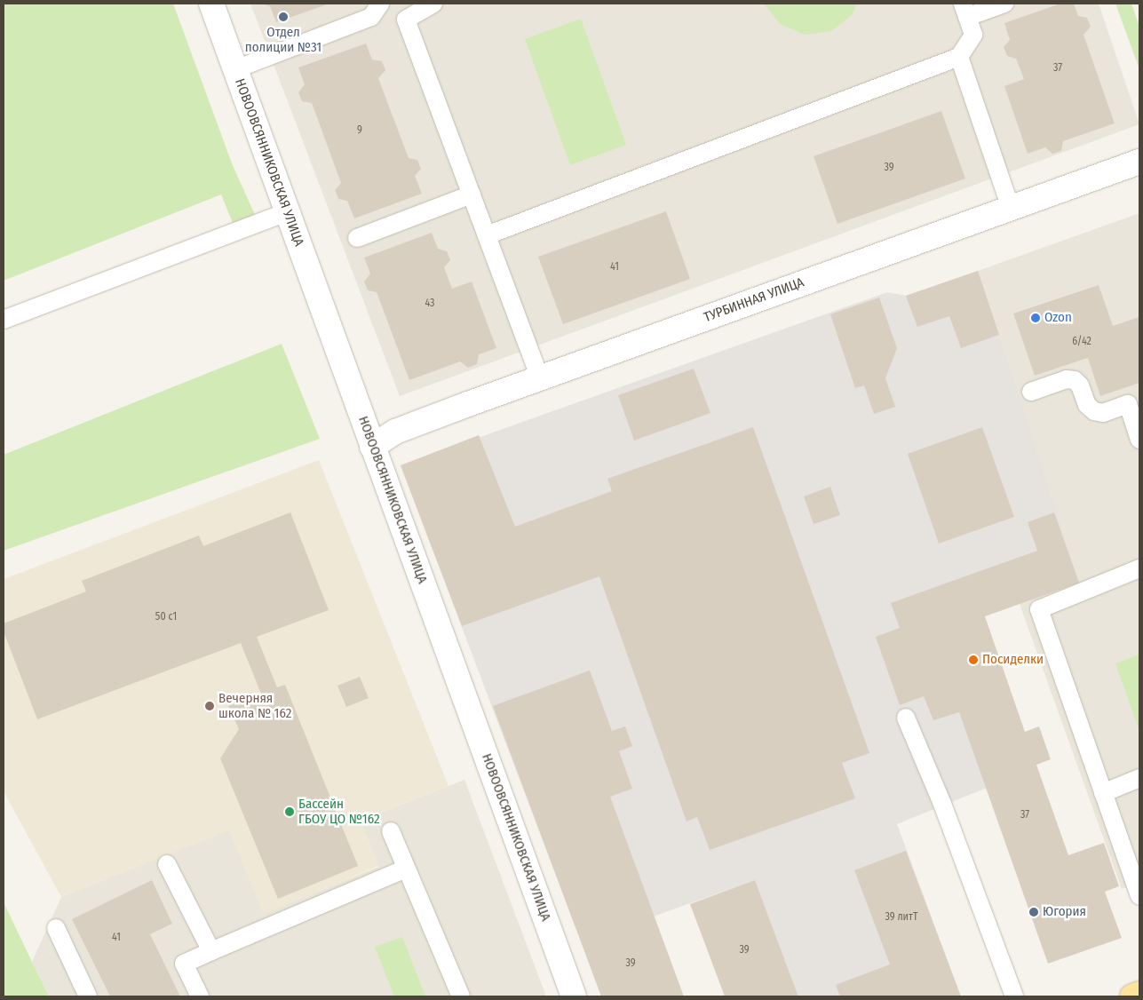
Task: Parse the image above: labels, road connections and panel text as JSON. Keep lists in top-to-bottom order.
{
  "streets": {
    "street": ["НОВООВСЯННИКОВСКАЯ УЛИЦА", "ТУРБИННАЯ УЛИЦА"]
  },
  "crossings": [
    ["НОВООВСЯННИКОВСКАЯ УЛИЦА", "ТУРБИННАЯ УЛИЦА"]
  ],
  "places": [
    "Отдел полиции №31",
    "Ozon",
    "Посиделки",
    "Вечерняя школа № 162",
    "Бассейн ГБОУ ЦО №162",
    "Югория"
  ],
  "house_numbers": [
    "37",
    "9",
    "39",
    "41",
    "43",
    "6/42",
    "50 с1",
    "37",
    "39 литТ",
    "41",
    "39",
    "39"
  ]
}
